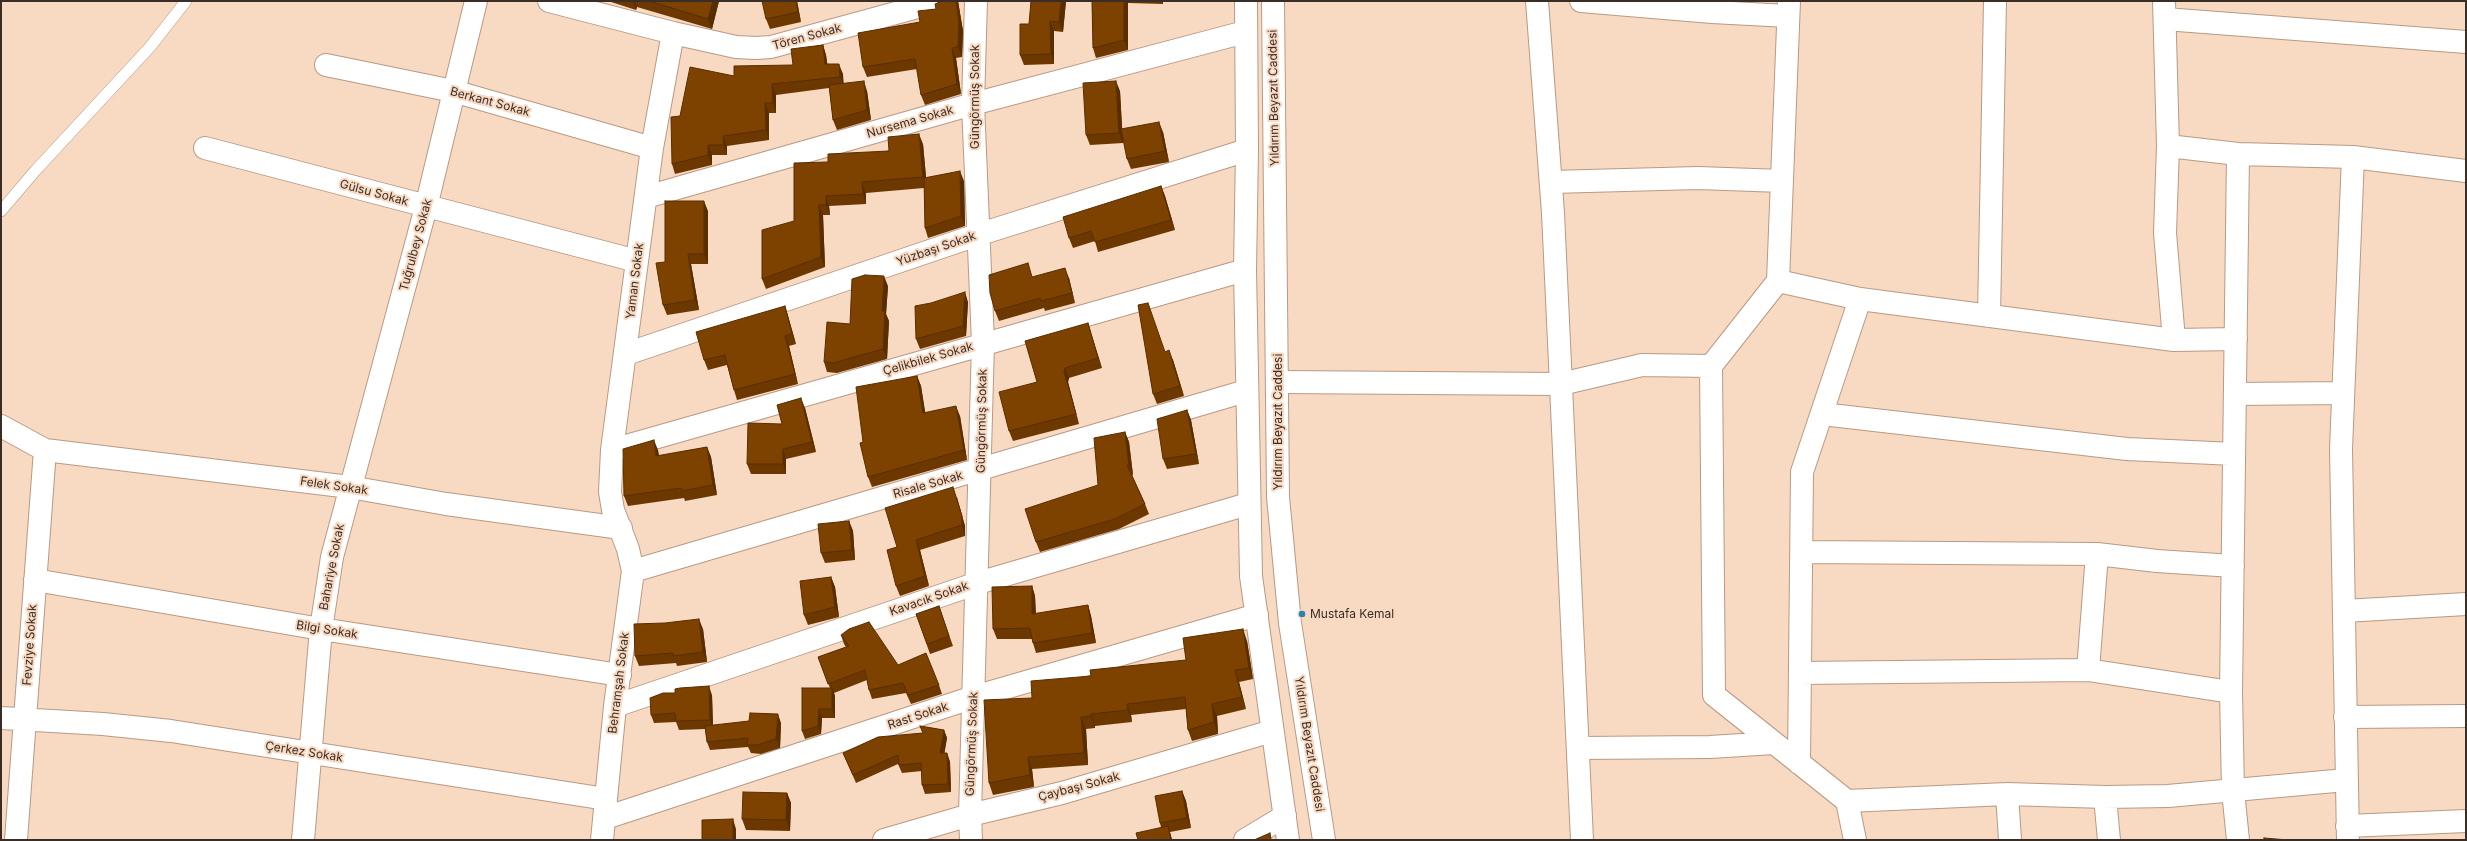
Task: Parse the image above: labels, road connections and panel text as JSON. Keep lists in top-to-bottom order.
{
  "streets": {
    "street": [
      "Tören Sokak",
      "Güngörmüş Sokak",
      "Yıldırım Beyazıt Caddesi",
      "Berkant Sokak",
      "Nursema Sokak",
      "Gülsu Sokak",
      "Tuğrulbey Sokak",
      "Yüzbaşı Sokak",
      "Yaman Sokak",
      "Çelikbilek Sokak",
      "Risale Sokak",
      "Felek Sokak",
      "Bahariye Sokak",
      "Kavacık Sokak",
      "Bilgi Sokak",
      "Fevziye Sokak",
      "Behramşah Sokak",
      "Rast Sokak",
      "Çerkez Sokak",
      "Çaybaşı Sokak"
    ]
  },
  "crossings": [
    ["Tören Sokak", "Yaman Sokak"],
    ["Güngörmüş Sokak", "Nursema Sokak"],
    ["Güngörmüş Sokak", "Yüzbaşı Sokak"],
    ["Güngörmüş Sokak", "Çelikbilek Sokak"],
    ["Güngörmüş Sokak", "Risale Sokak"],
    ["Güngörmüş Sokak", "Kavacık Sokak"],
    ["Güngörmüş Sokak", "Rast Sokak"],
    ["Güngörmüş Sokak", "Çaybaşı Sokak"],
    ["Berkant Sokak", "Tuğrulbey Sokak"],
    ["Berkant Sokak", "Yaman Sokak"],
    ["Nursema Sokak", "Yaman Sokak"],
    ["Gülsu Sokak", "Tuğrulbey Sokak"],
    ["Gülsu Sokak", "Yaman Sokak"],
    ["Tuğrulbey Sokak", "Felek Sokak"],
    ["Tuğrulbey Sokak", "Bahariye Sokak"],
    ["Yüzbaşı Sokak", "Yaman Sokak"],
    ["Yaman Sokak", "Çelikbilek Sokak"],
    ["Yaman Sokak", "Felek Sokak"],
    ["Yaman Sokak", "Behramşah Sokak"],
    ["Risale Sokak", "Behramşah Sokak"],
    ["Felek Sokak", "Bahariye Sokak"],
    ["Felek Sokak", "Fevziye Sokak"],
    ["Felek Sokak", "Behramşah Sokak"],
    ["Bahariye Sokak", "Bilgi Sokak"],
    ["Bahariye Sokak", "Çerkez Sokak"],
    ["Kavacık Sokak", "Behramşah Sokak"],
    ["Bilgi Sokak", "Fevziye Sokak"],
    ["Bilgi Sokak", "Behramşah Sokak"],
    ["Fevziye Sokak", "Çerkez Sokak"],
    ["Behramşah Sokak", "Rast Sokak"],
    ["Behramşah Sokak", "Çerkez Sokak"],
    ["Rast Sokak", "Çerkez Sokak"]
  ],
  "places": ["Mustafa Kemal"]
}
